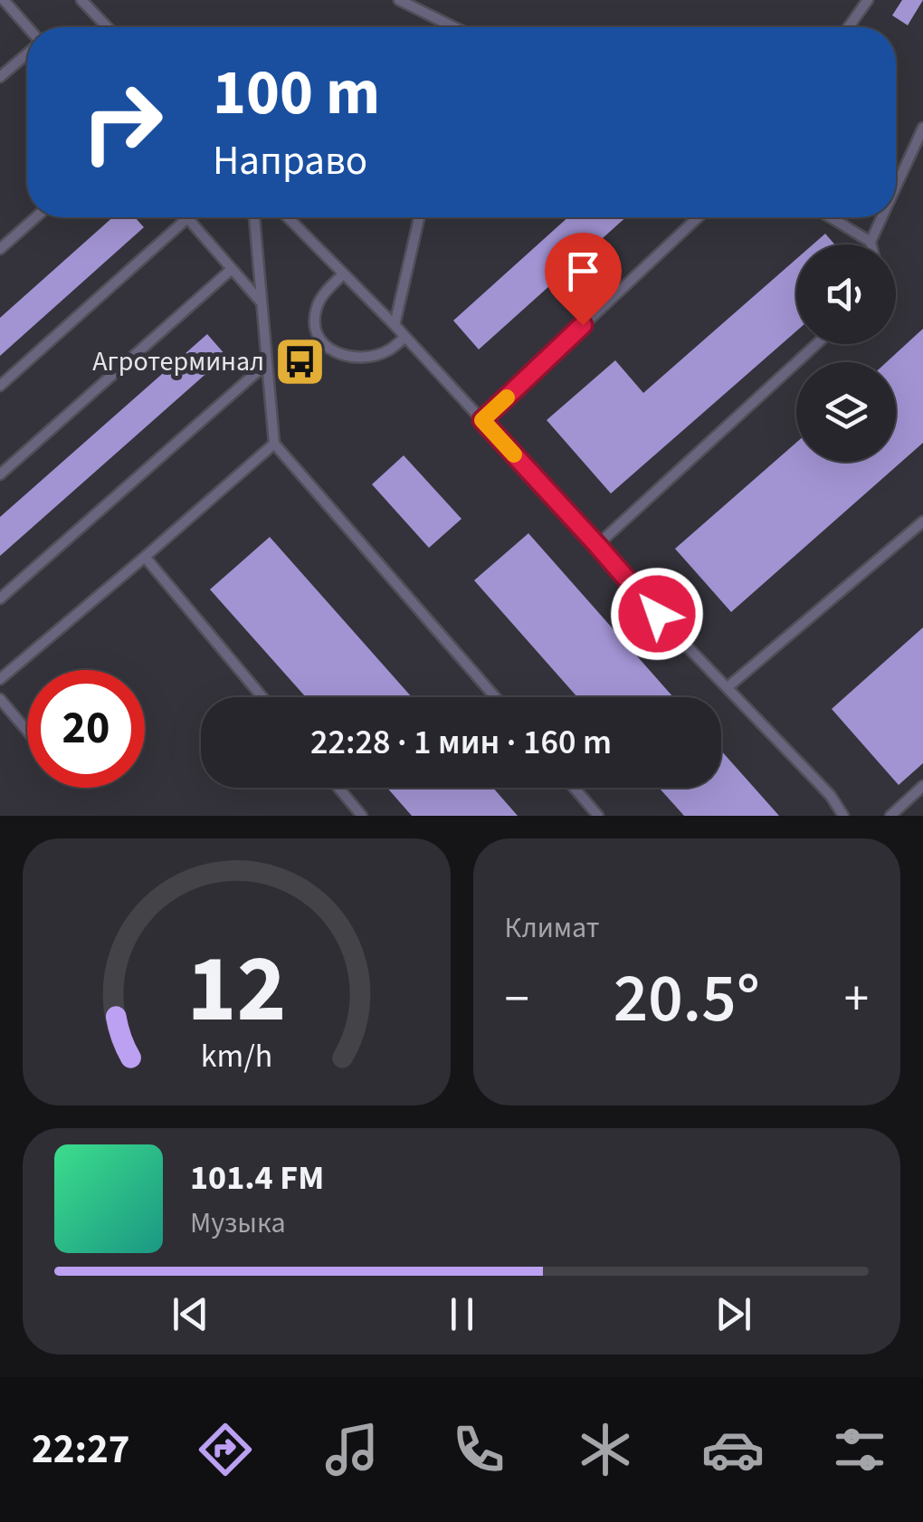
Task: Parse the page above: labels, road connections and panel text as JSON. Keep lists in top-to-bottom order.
{
  "places": {
    "bus stop": ["Агротерминал"]
  },
  "page": {
    "turn": ["100 m", "Направо"],
    "limit": "20",
    "trip": "22:28 · 1 мин · 160 m",
    "tile": "Климат",
    "heat": ["−", "20.5°", "+"],
    "song": ["101.4 FM", "Музыка"],
    "tabs": "22:27",
    "gauge": ["12", "km/h"]
  }
}
